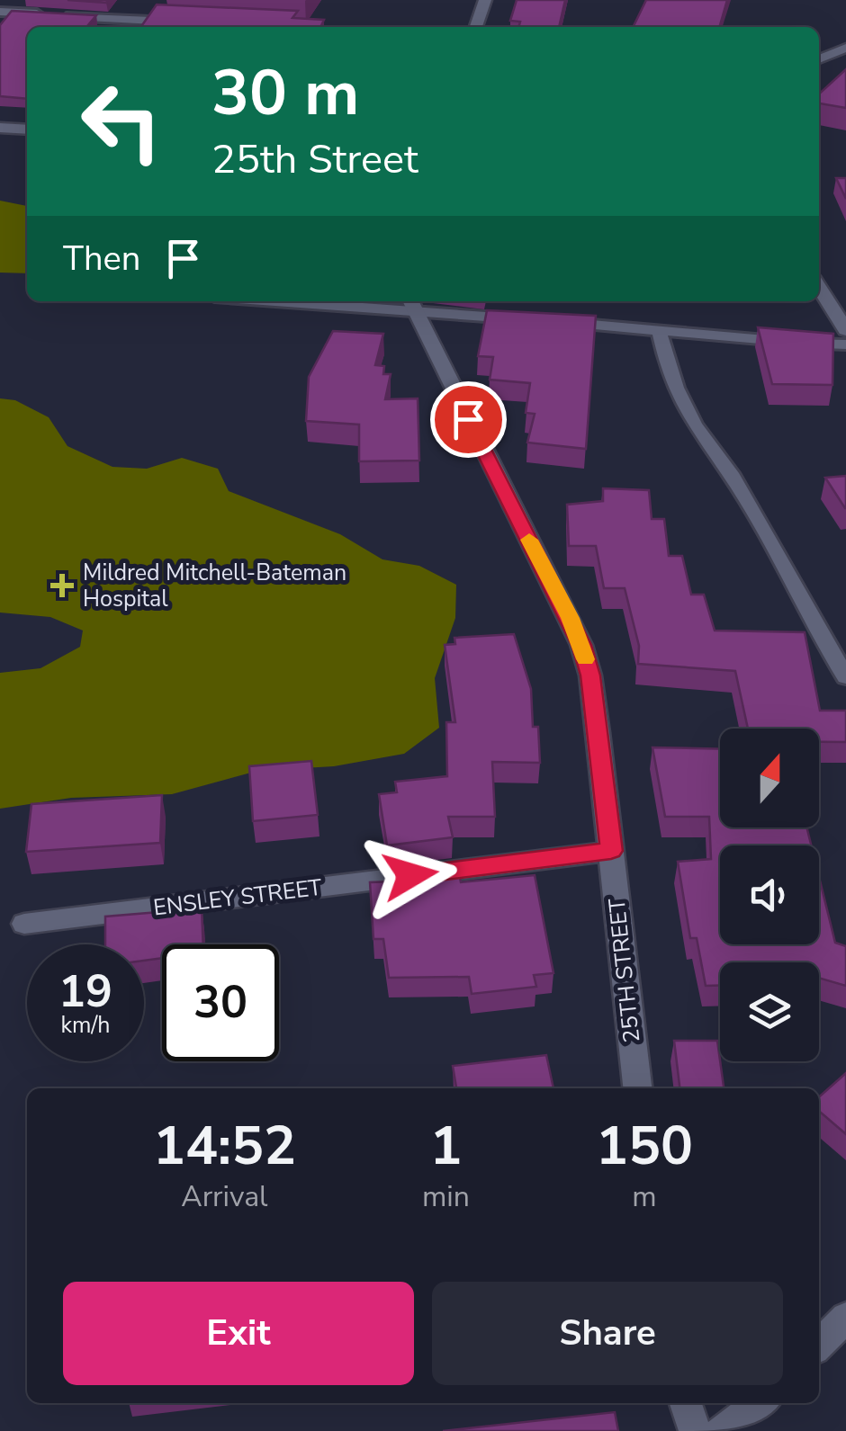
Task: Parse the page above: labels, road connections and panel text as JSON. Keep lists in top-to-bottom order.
{
  "streets": {
    "street": ["ENSLEY STREET", "25TH STREET"]
  },
  "crossings": [
    ["ENSLEY STREET", "25TH STREET"]
  ],
  "places": {
    "health": ["Mildred Mitchell-Bateman Hospital"]
  },
  "north": "top",
  "page": {
    "turn": ["30 m", "25th Street"],
    "then": "Then",
    "speed": "19 km/h",
    "limit": "30",
    "eta": [
      "14:52",
      "Arrival",
      "1",
      "min",
      "150",
      "m"
    ],
    "buttons": ["Exit", "Share"]
  }
}
